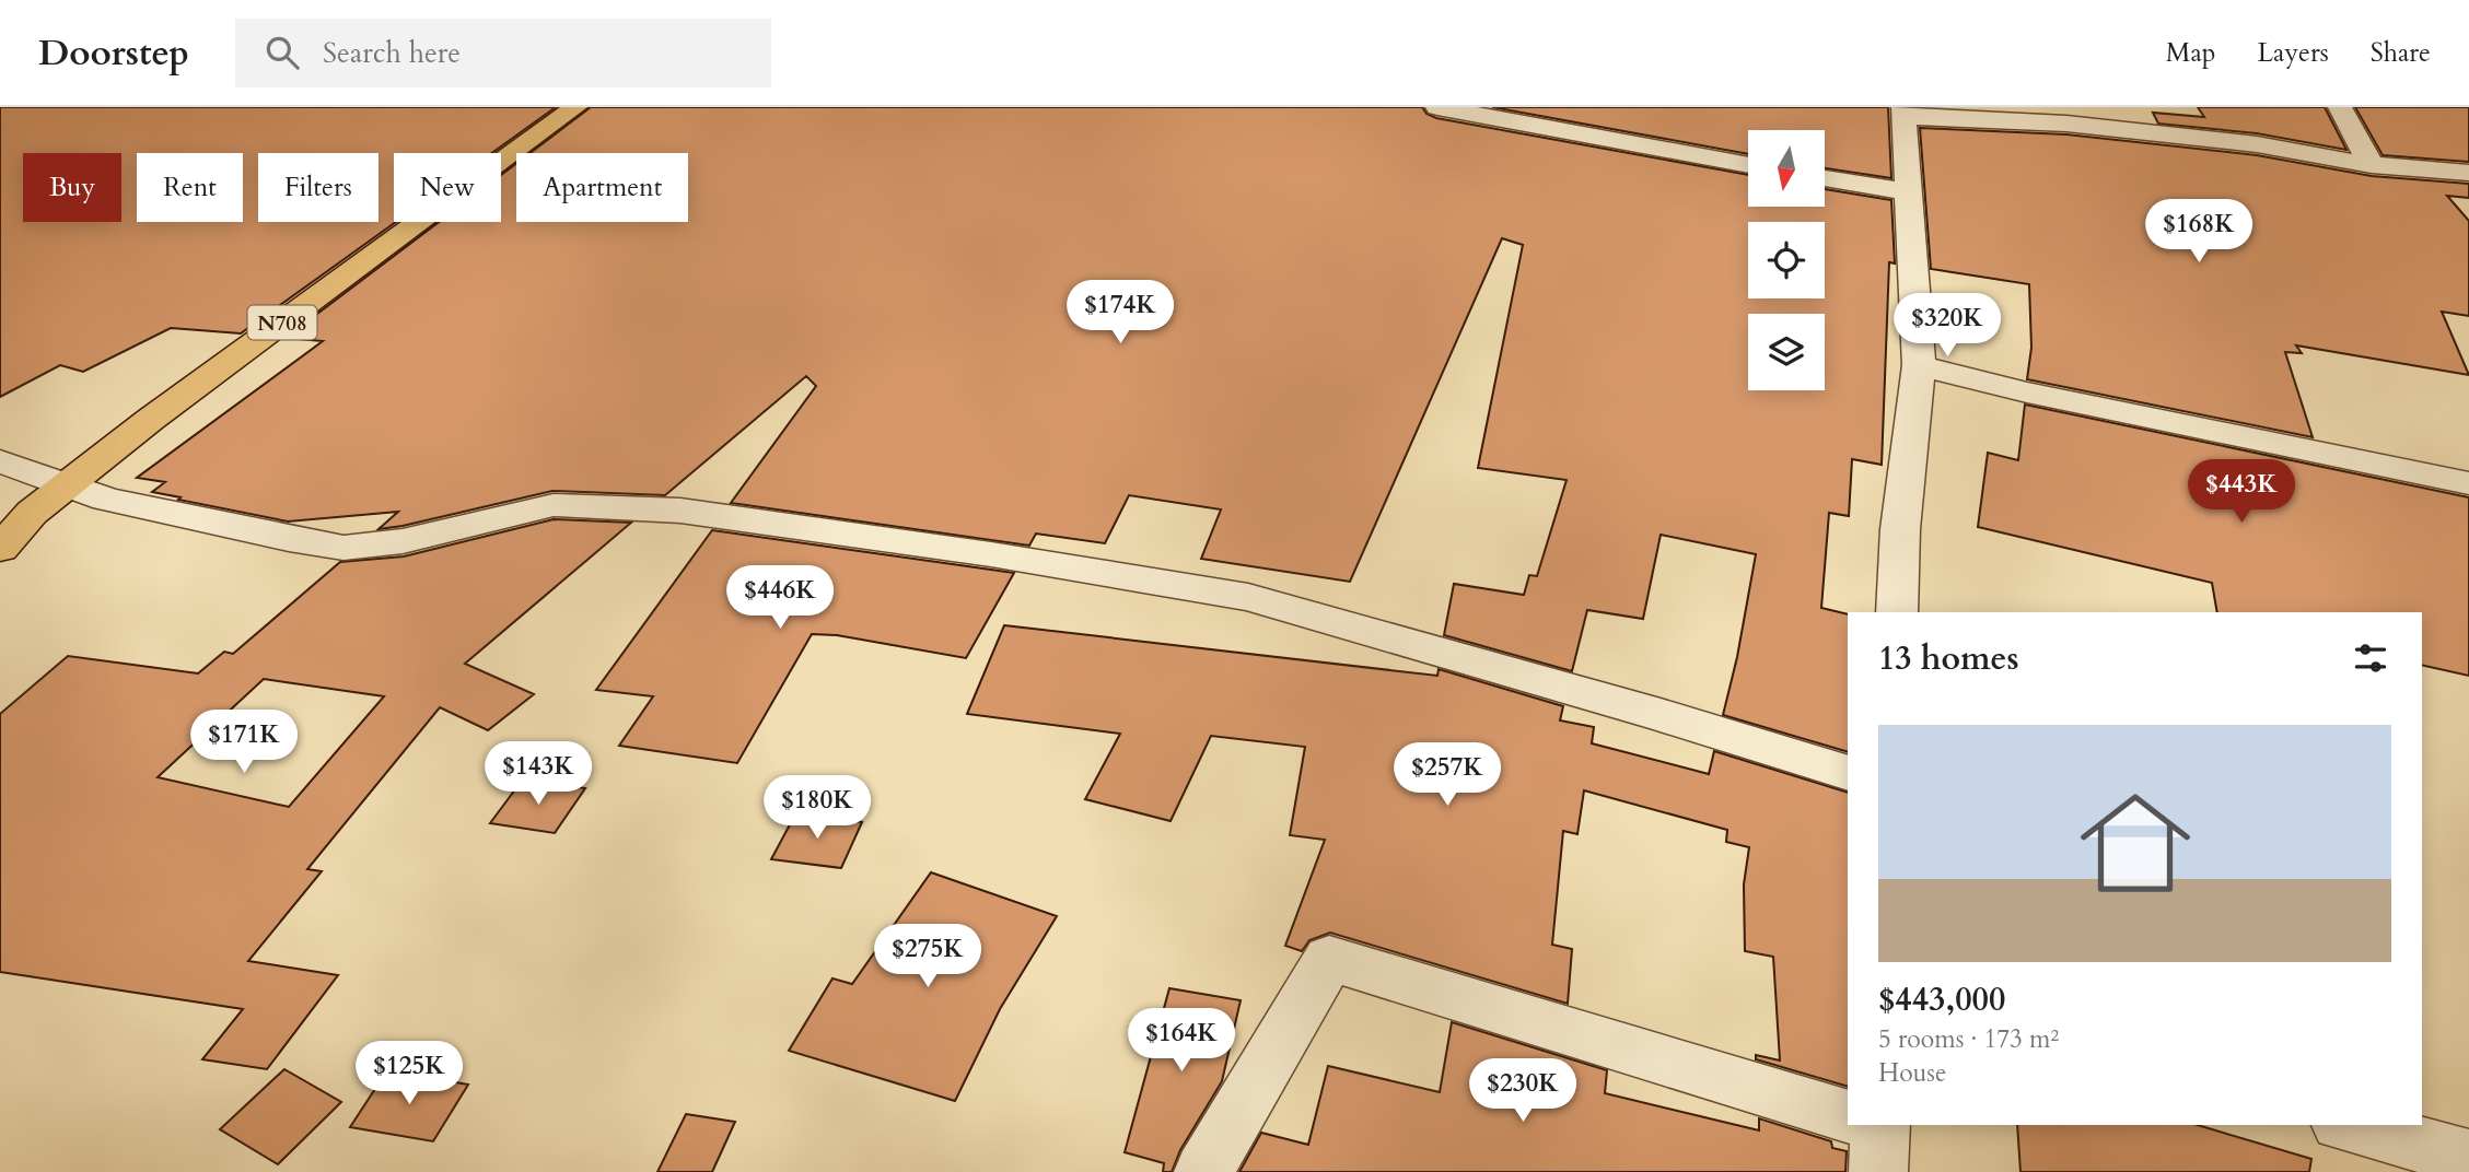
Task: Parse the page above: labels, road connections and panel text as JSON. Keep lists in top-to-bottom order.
{
  "streets": {
    "highway": ["N708"]
  },
  "north": "bottom",
  "page": {
    "header": "Doorstep",
    "search": "Search here",
    "nav": ["Map", "Layers", "Share"],
    "chip": [
      "Buy",
      "Rent",
      "Filters",
      "New",
      "Apartment"
    ],
    "price": [
      "$168K",
      "$174K",
      "$320K",
      "$443K",
      "$446K",
      "$171K",
      "$143K",
      "$257K",
      "$180K",
      "$275K",
      "$164K",
      "$125K",
      "$230K"
    ],
    "heading": "13 homes",
    "list": [
      {
        "name": "$443,000",
        "note": "5 rooms · 173 m² · House"
      }
    ]
  }
}
